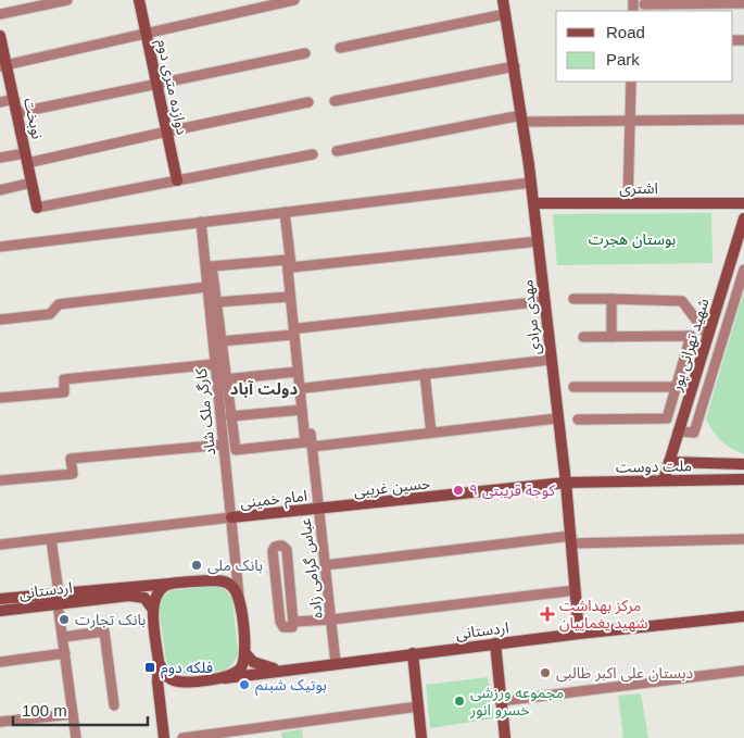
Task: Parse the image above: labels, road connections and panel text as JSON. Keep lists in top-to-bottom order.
{
  "streets": {
    "street": [
      "دوازده متری دوم",
      "نوبخت",
      "اشتری",
      "مهدی مرادی",
      "شهید تهرانی پور",
      "کارگر ملک شاد",
      "ملت دوست",
      "حسین غریبی",
      "امام خمینی",
      "عباس گرامی زاده",
      "اردستانی"
    ]
  },
  "crossings": [
    ["اشتری", "مهدی مرادی"],
    ["مهدی مرادی", "ملت دوست"],
    ["مهدی مرادی", "حسین غریبی"],
    ["مهدی مرادی", "اردستانی"],
    ["شهید تهرانی پور", "ملت دوست"],
    ["کارگر ملک شاد", "امام خمینی"],
    ["کارگر ملک شاد", "اردستانی"],
    ["ملت دوست", "حسین غریبی"],
    ["حسین غریبی", "امام خمینی"],
    ["حسین غریبی", "عباس گرامی زاده"],
    ["امام خمینی", "عباس گرامی زاده"],
    ["عباس گرامی زاده", "اردستانی"]
  ],
  "districts": ["دولت آباد"],
  "parks": ["بوستان هجرت"],
  "places": {
    "other": [
      "۹ کوجة قریبتی",
      "بانک ملی",
      "بانک تجارت",
      "دبستان علی اکبر طالبی",
      "بوتیک شبنم",
      "مجموعه ورزشی خسرو انور"
    ],
    "health": ["مرکز بهداشت شهید یغماییان"],
    "transit": ["فلکه دوم"]
  },
  "legend": ["Road", "Park"],
  "scale_bar": "100 m"
}
